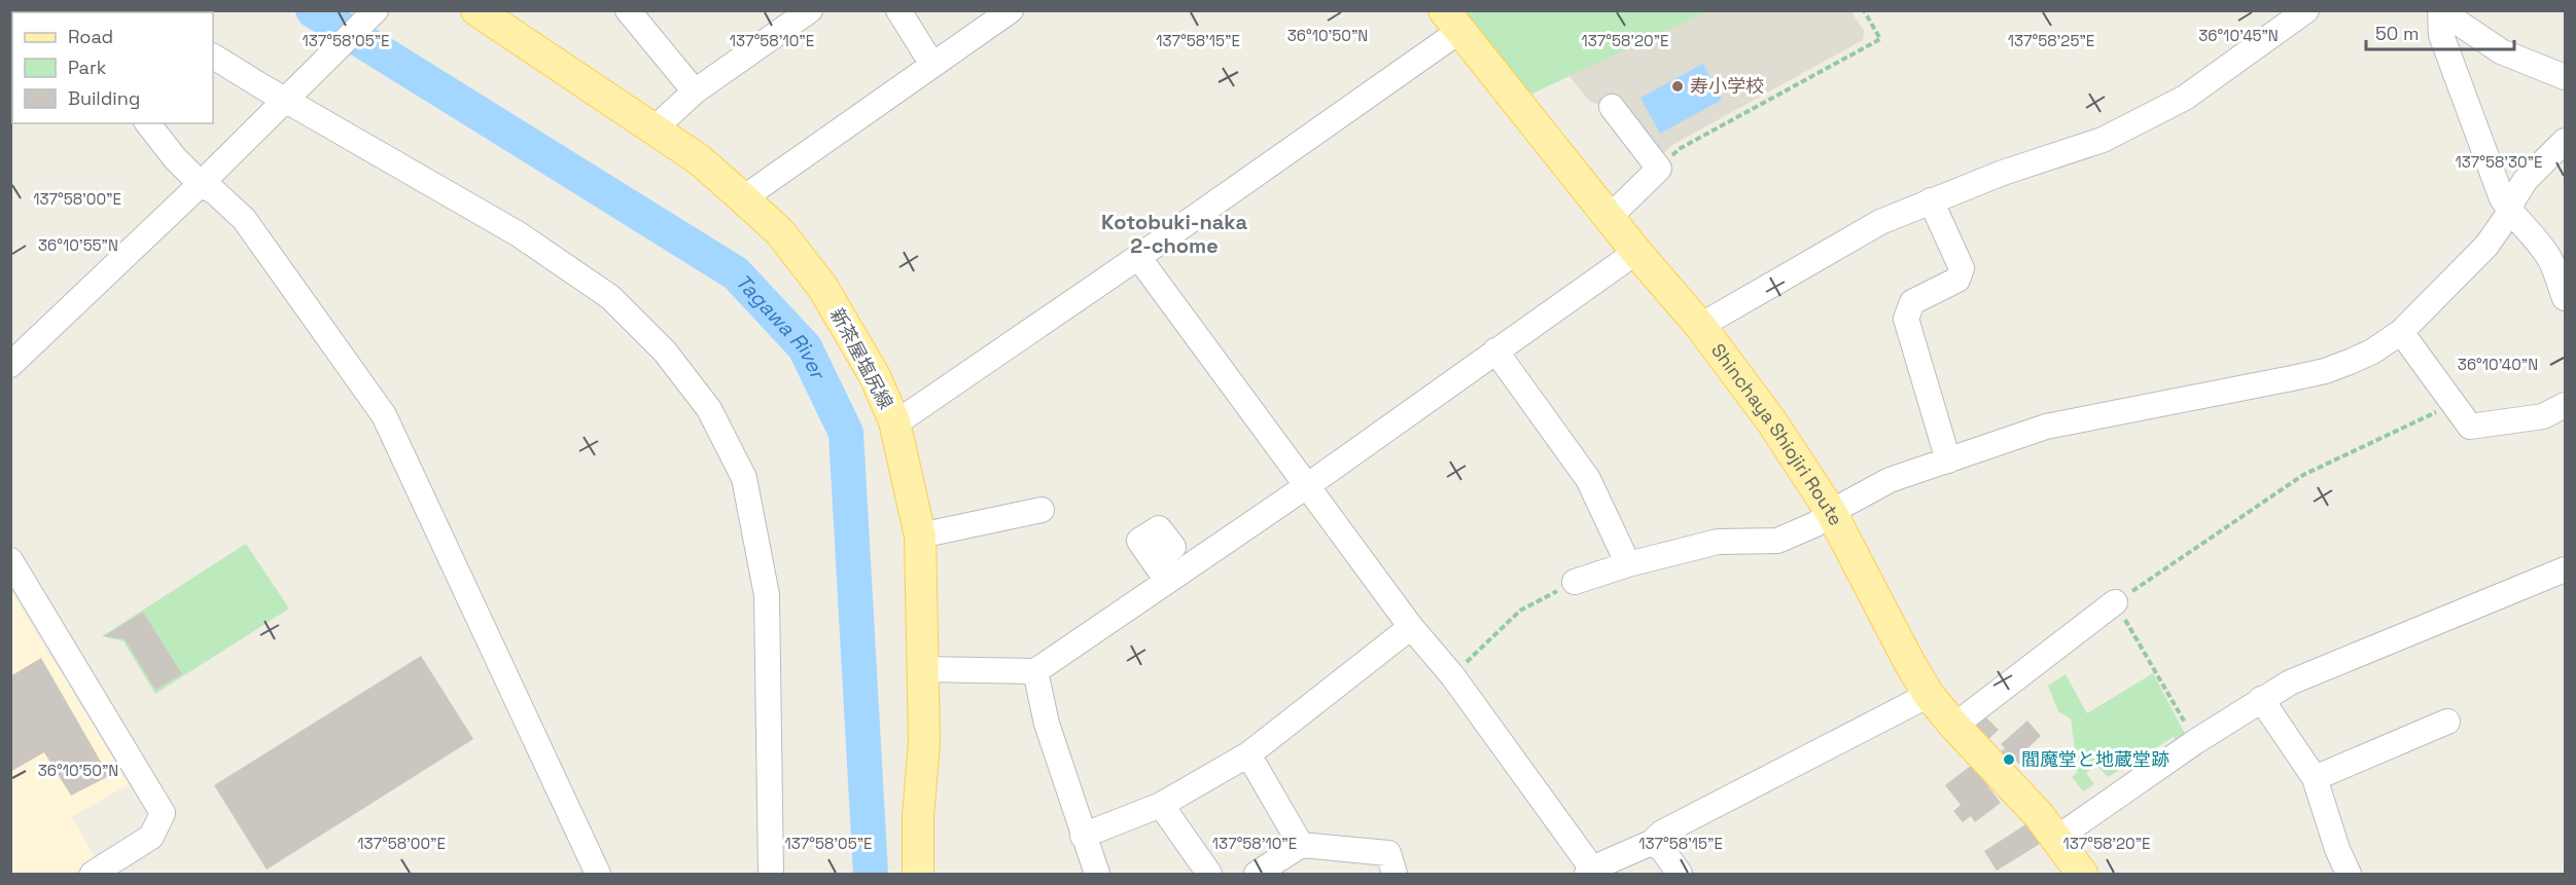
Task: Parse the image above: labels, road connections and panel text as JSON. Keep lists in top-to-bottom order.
{
  "streets": {
    "main road": ["新茶屋塩尻線", "Shinchaya Shiojiri Route"]
  },
  "districts": ["Kotobuki-naka 2-chome"],
  "water": ["Tagawa River"],
  "places": ["寿小学校", "閻魔堂と地蔵堂跡"],
  "legend": ["Road", "Park", "Building"],
  "scale_bar": "50 m",
  "coordinates": [
    "36°10'50\"N",
    "36°10'45\"N",
    "137°58'20\"E",
    "137°58'25\"E",
    "137°58'05\"E",
    "137°58'10\"E",
    "137°58'15\"E",
    "137°58'30\"E",
    "137°58'00\"E",
    "36°10'55\"N",
    "36°10'40\"N"
  ]
}
